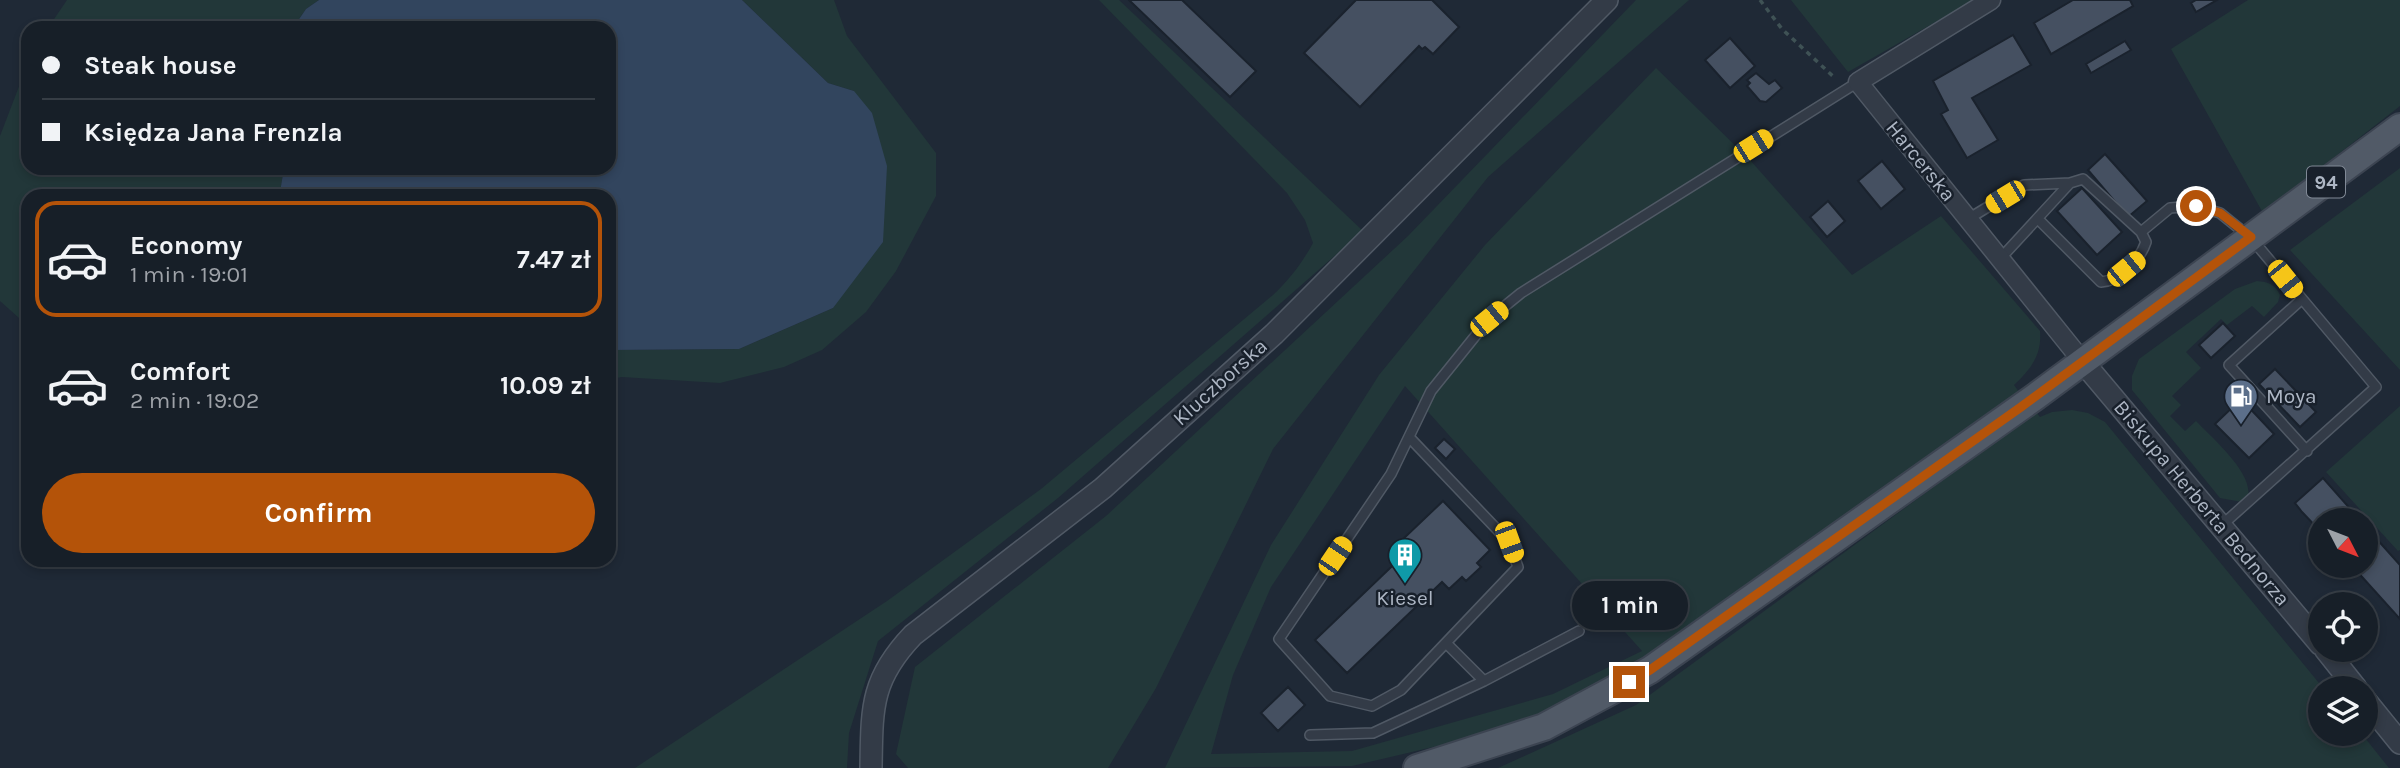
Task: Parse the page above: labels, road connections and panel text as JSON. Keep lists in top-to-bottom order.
{
  "streets": {
    "main road": ["94"],
    "street": ["Harcerska", "Kluczborska", "Biskupa Herberta Bednorza"]
  },
  "crossings": [
    ["Harcerska", "94"],
    ["Harcerska", "Biskupa Herberta Bednorza"],
    ["94", "Biskupa Herberta Bednorza"]
  ],
  "places": {
    "fuel station": ["Moya"],
    "building": ["Kiesel"]
  },
  "north": "bottom right",
  "page": {
    "banner": ["Steak house", "Księdza Jana Frenzla"],
    "list": [
      {
        "name": "Economy",
        "note": "1 min · 19:01",
        "value": "7.47 zł"
      },
      {
        "name": "Comfort",
        "note": "2 min · 19:02",
        "value": "10.09 zł"
      }
    ],
    "buttons": "Confirm",
    "bubble": "1 min"
  }
}
